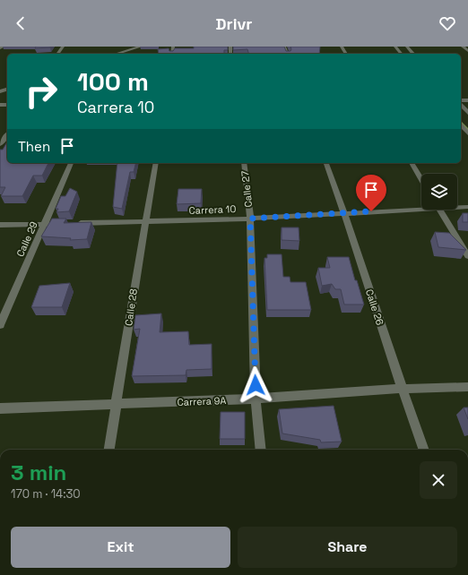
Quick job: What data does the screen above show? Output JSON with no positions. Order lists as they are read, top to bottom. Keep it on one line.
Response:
{"streets":{"street":["Calle 27","Carrera 10","Calle 29","Calle 28","Calle 26","Carrera 9A"]},"crossings":[["Calle 27","Carrera 10"],["Calle 27","Carrera 9A"],["Carrera 10","Calle 29"],["Carrera 10","Calle 28"],["Carrera 10","Calle 26"],["Calle 28","Carrera 9A"],["Calle 26","Carrera 9A"]],"page":{"header":"Drivr","turn":["100 m","Carrera 10"],"then":"Then","heading":["3 min","170 m · 14:30"],"buttons":["Exit","Share"]}}
